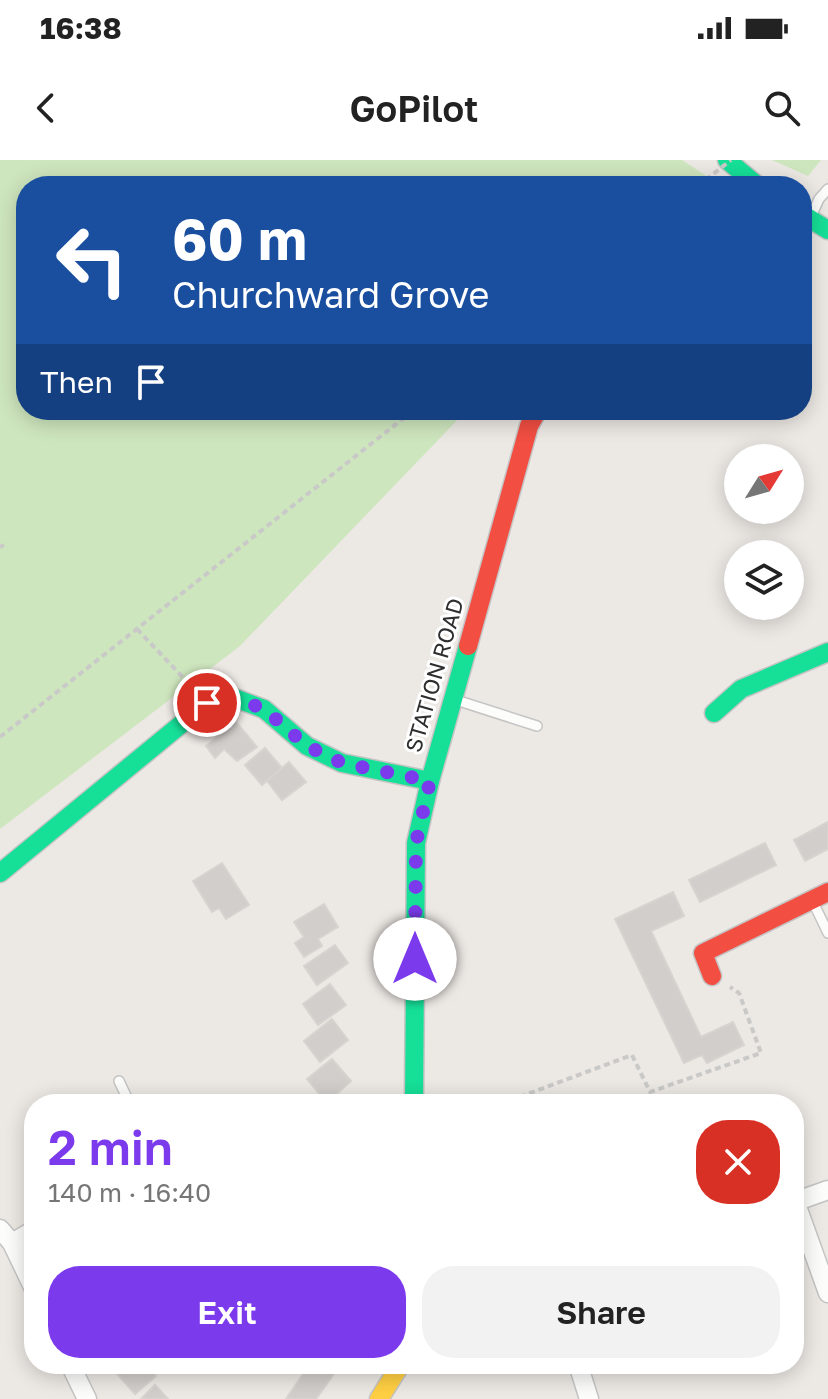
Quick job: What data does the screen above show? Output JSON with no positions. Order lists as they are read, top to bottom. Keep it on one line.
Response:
{"streets":{"street":["STATION ROAD"]},"north":"top right","page":{"status":"16:38","header":"GoPilot","turn":["60 m","Churchward Grove"],"then":"Then","heading":["2 min","140 m · 16:40"],"buttons":["Exit","Share"]}}
